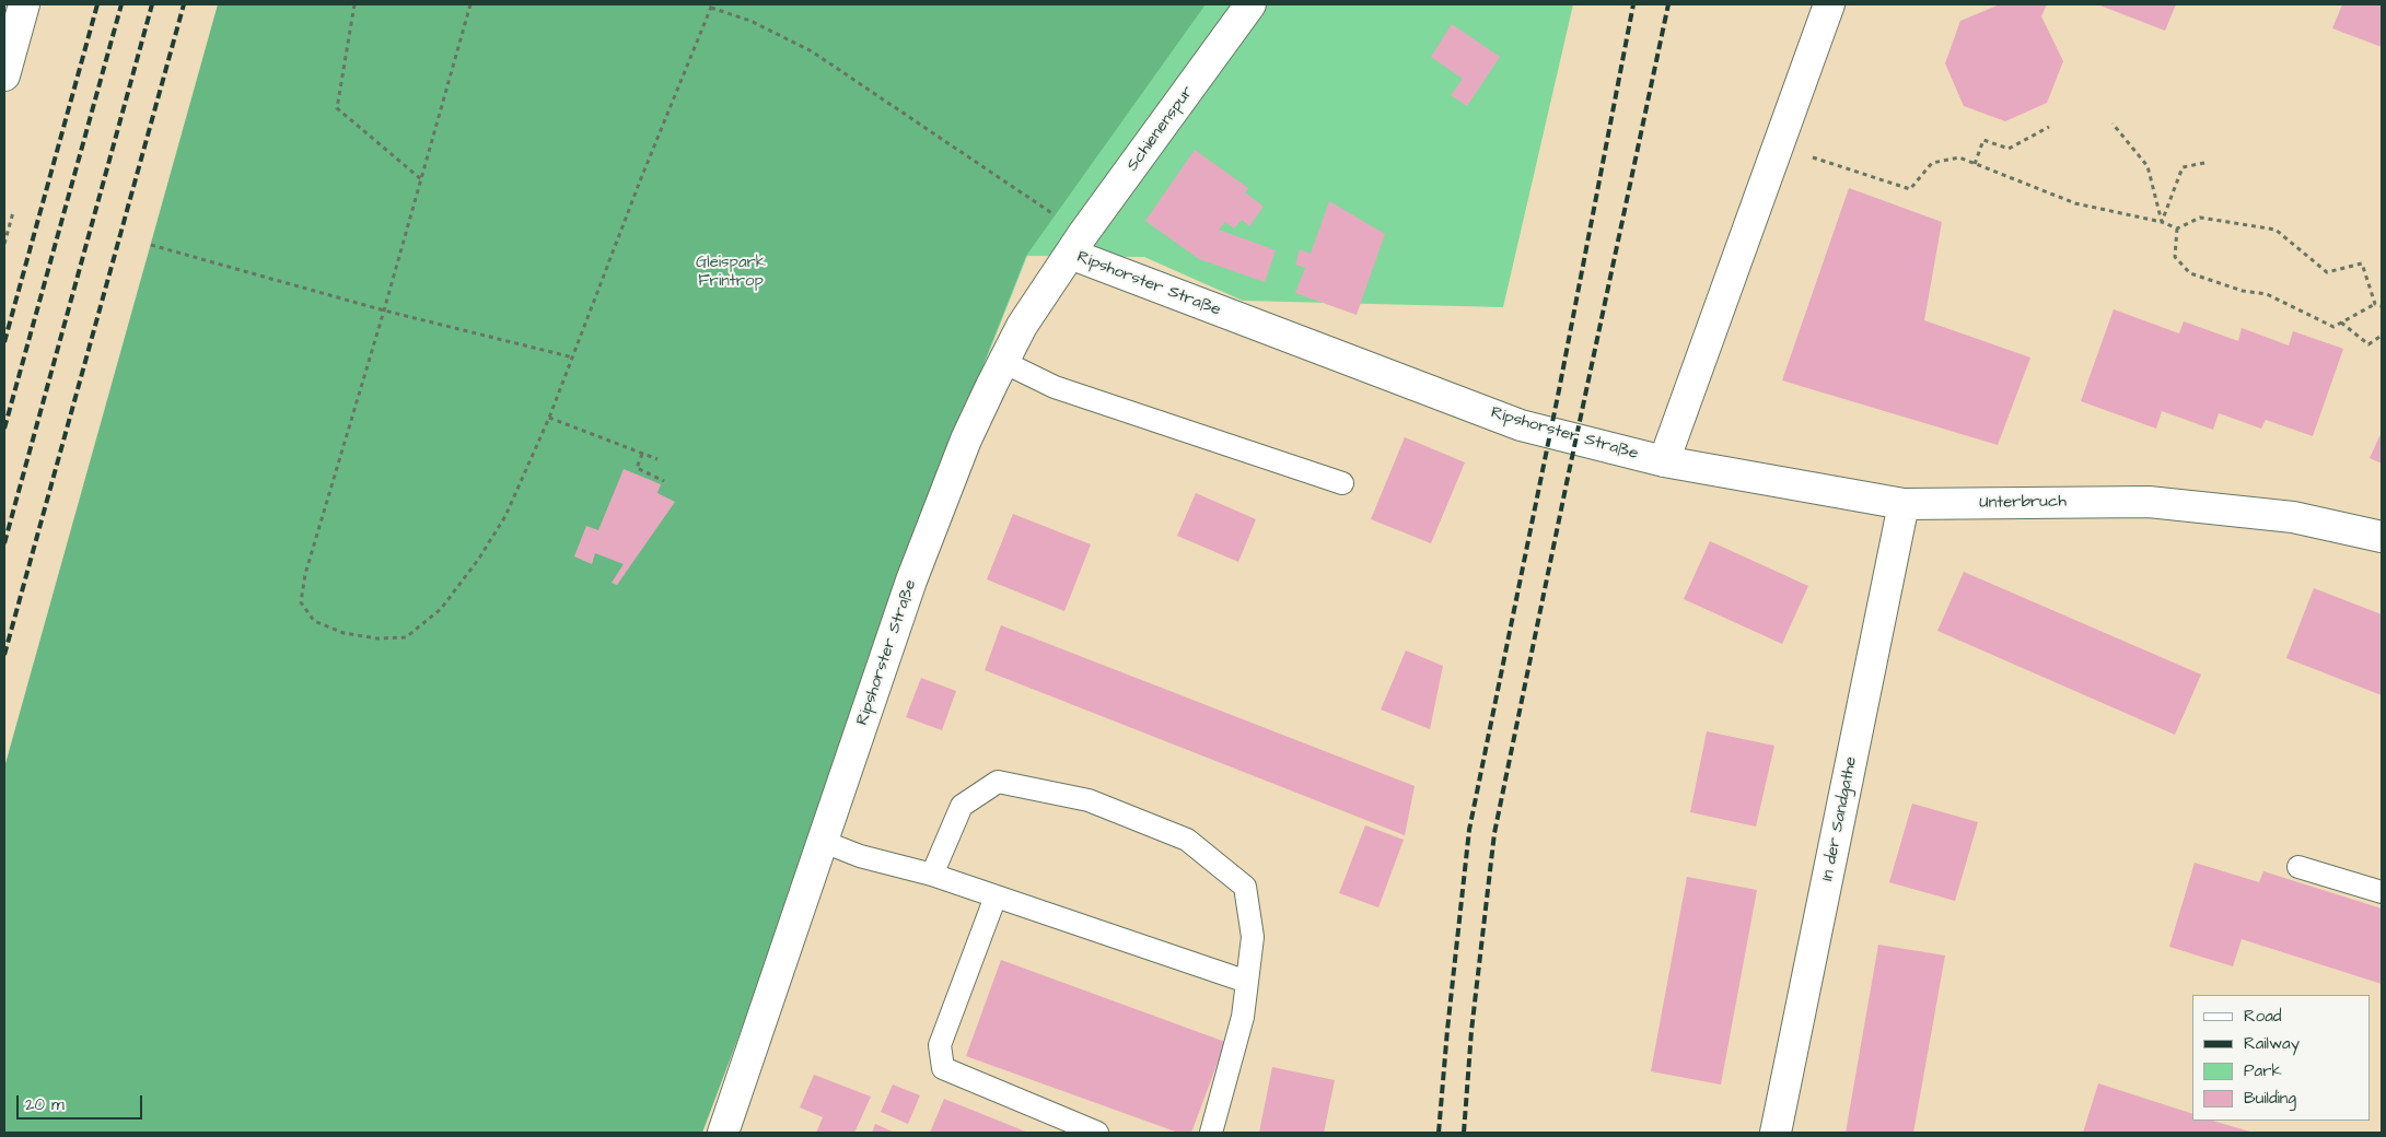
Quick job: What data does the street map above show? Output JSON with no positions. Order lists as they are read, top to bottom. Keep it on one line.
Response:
{"streets":{"street":["Schienenspur","Ripshorster Straße","Unterbruch","In der Sandgathe"]},"crossings":[["Schienenspur","Ripshorster Straße"],["Ripshorster Straße","Unterbruch"],["Unterbruch","In der Sandgathe"]],"parks":["Gleispark Frintrop"],"legend":["Road","Railway","Park","Building"],"scale_bar":"20 m"}
